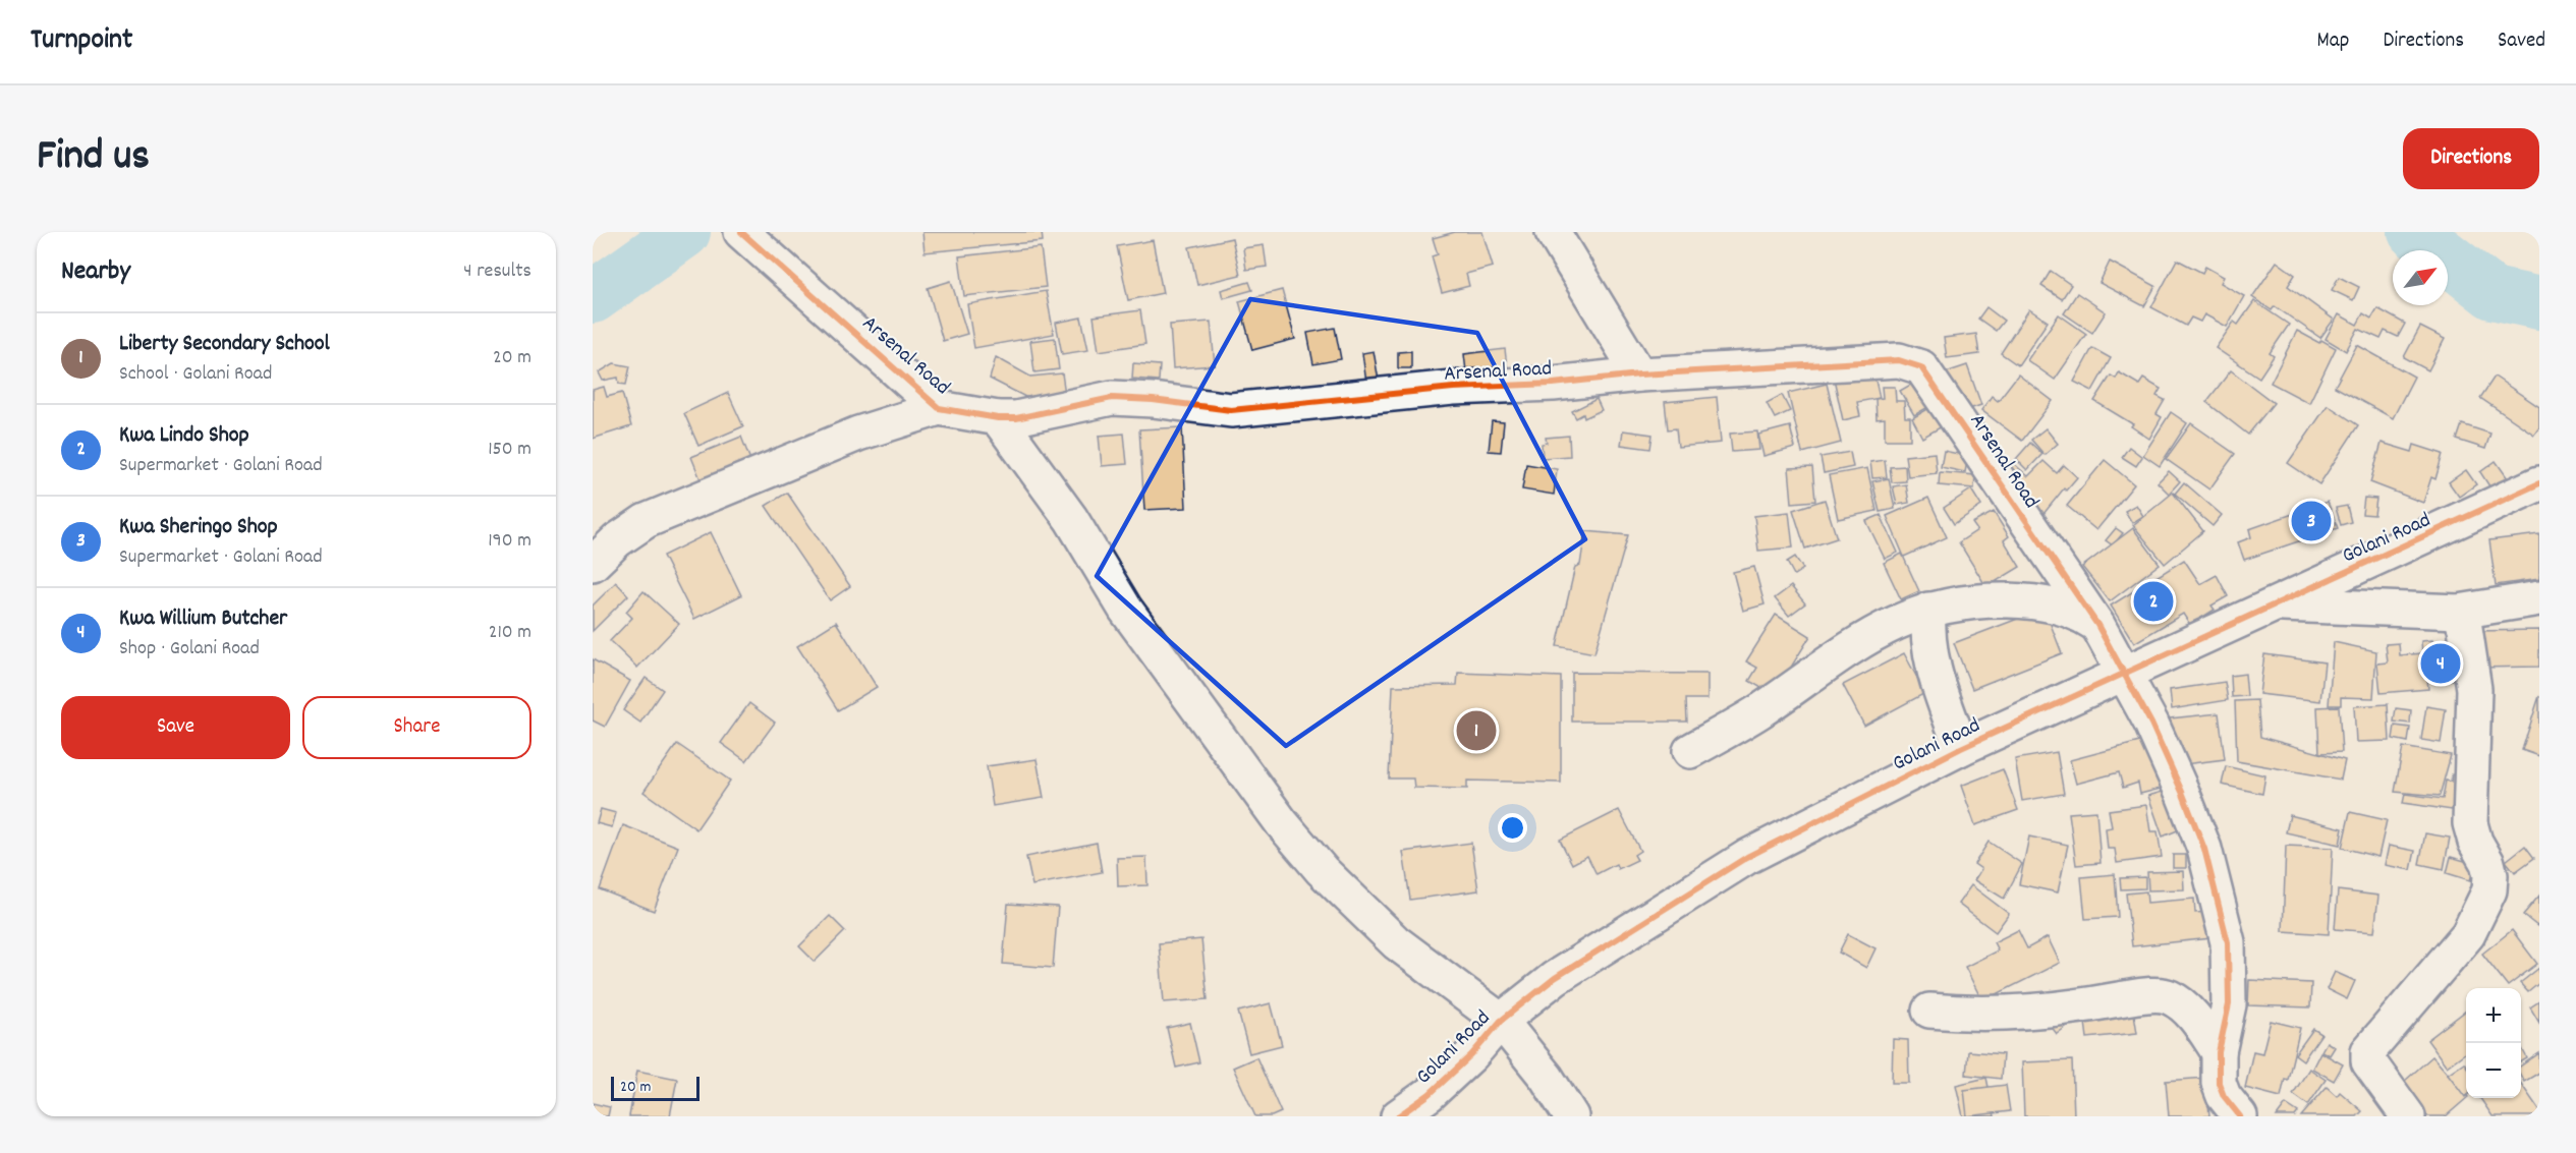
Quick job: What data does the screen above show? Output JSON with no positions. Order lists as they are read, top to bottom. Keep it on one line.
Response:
{"streets":{"street":["Arsenal Road","Golani Road"]},"crossings":[["Arsenal Road","Golani Road"]],"scale_bar":"20 m","north":"top right","page":{"header":"Turnpoint","nav":["Map","Directions","Saved"],"title":"Find us","buttons":["Directions",["Save","Share"]],"heading":["Nearby","4 results"],"list":[{"mark":"1","name":"Liberty Secondary School","note":"School · Golani Road","value":"20 m"},{"mark":"2","name":"Kwa Lindo Shop","note":"Supermarket · Golani Road","value":"150 m"},{"mark":"3","name":"Kwa Sheringo Shop","note":"Supermarket · Golani Road","value":"190 m"},{"mark":"4","name":"Kwa Willium Butcher","note":"Shop · Golani Road","value":"210 m"}],"pins":["3","2","4","1"],"map_buttons":["+","−"],"scale":"20 m"}}
